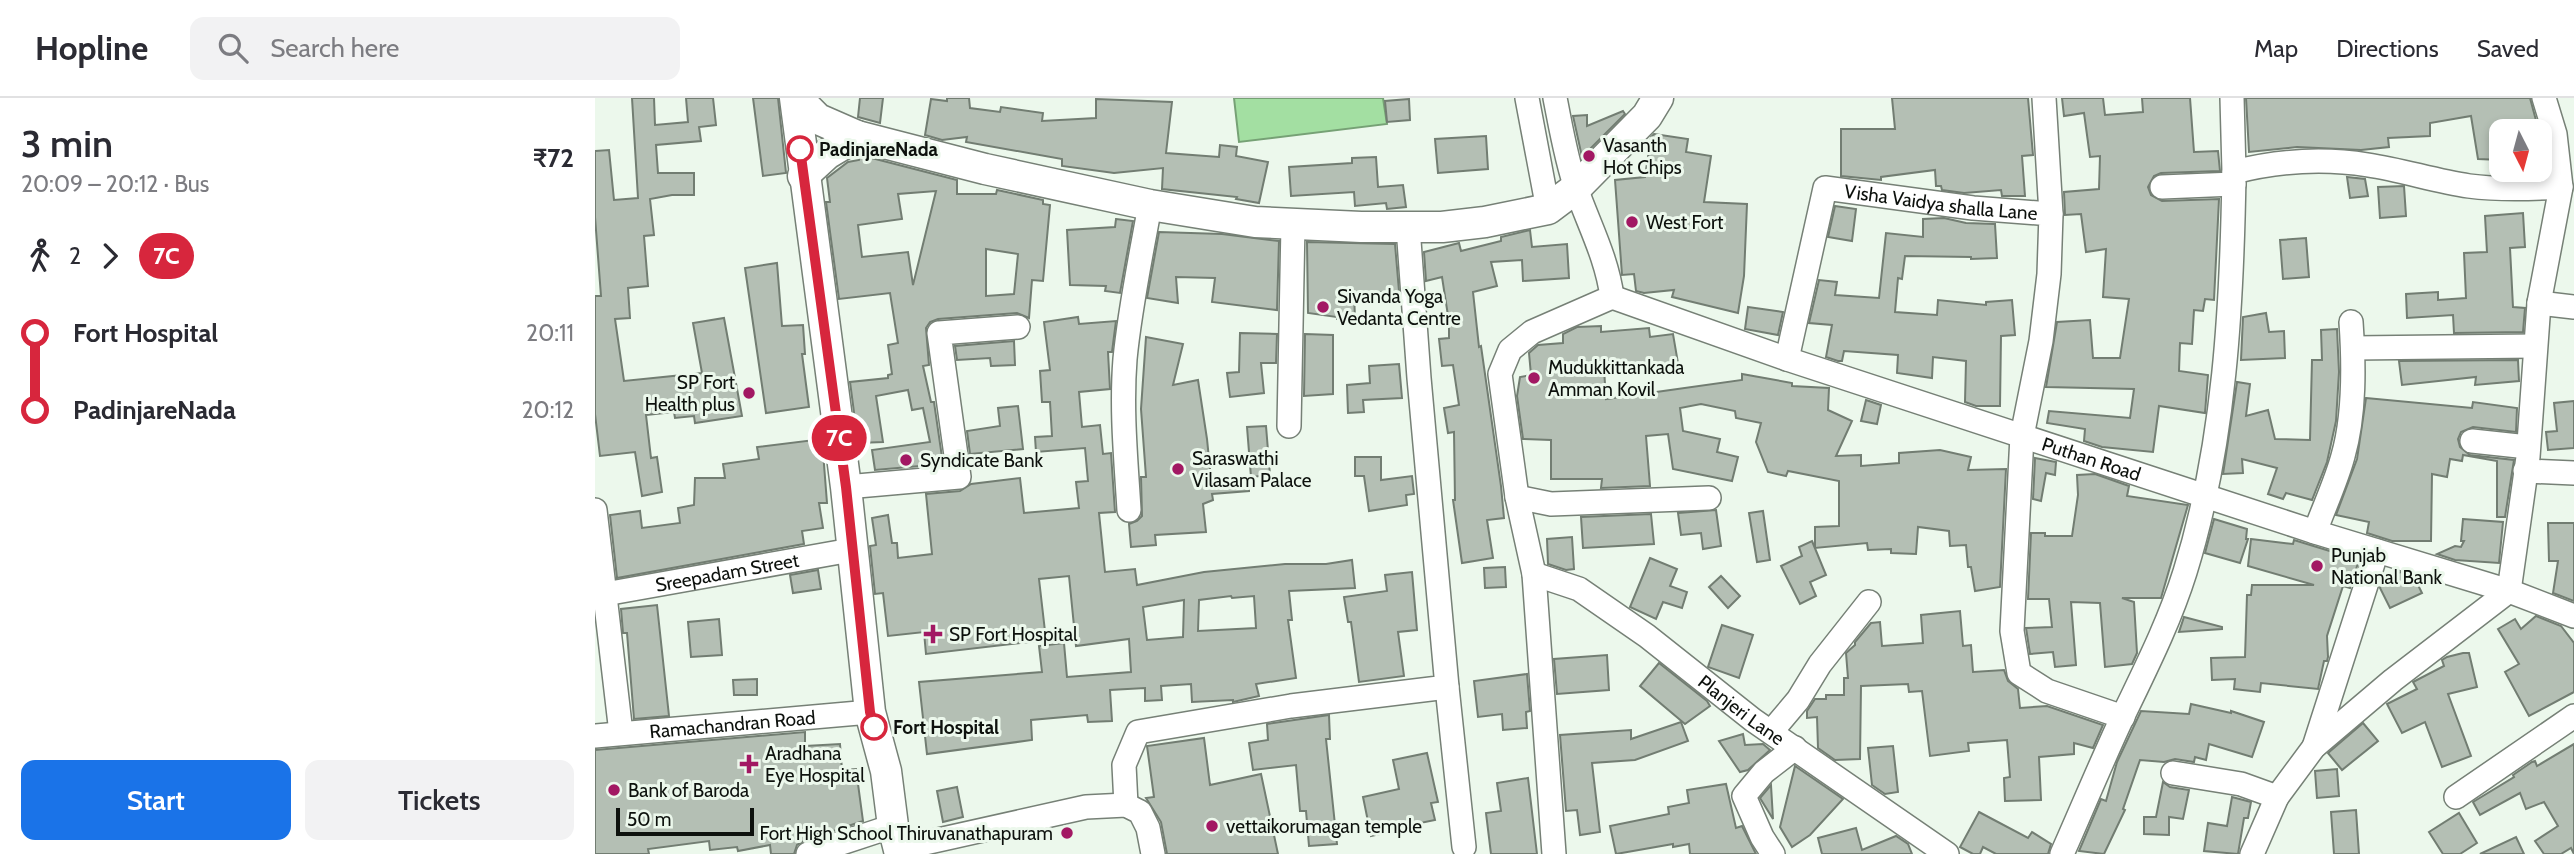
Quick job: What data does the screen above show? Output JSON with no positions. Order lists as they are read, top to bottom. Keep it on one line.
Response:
{"streets":{"street":["Visha Vaidya shalla Lane","Puthan Road","Sreepadam Street","Planjeri Lane","Ramachandran Road"]},"crossings":[["Visha Vaidya shalla Lane","Puthan Road"]],"places":{"other":["PadinjareNada","Vasanth Hot Chips","West Fort","Sivanda Yoga Vedanta Centre","Mudukkittankada Amman Kovil","SP Fort Health plus","Syndicate Bank","Saraswathi Vilasam Palace","Punjab National Bank","Fort Hospital","Bank of Baroda","vettaikorumagan temple","Fort High School Thiruvanathapuram"],"health":["SP Fort Hospital","Aradhana Eye Hospital"]},"lines":["bus line 7C"],"scale_bar":"50 m","north":"bottom","page":{"header":"Hopline","search":"Search here","nav":["Map","Directions","Saved"],"heading":["3 min","20:09 – 20:12 · Bus","₹72"],"on_map":"7C","legs":["2","7C"],"list":[{"name":"Fort Hospital","value":"20:11"},{"name":"PadinjareNada","value":"20:12"}],"buttons":["Start","Tickets"],"scale":"50 m"}}
